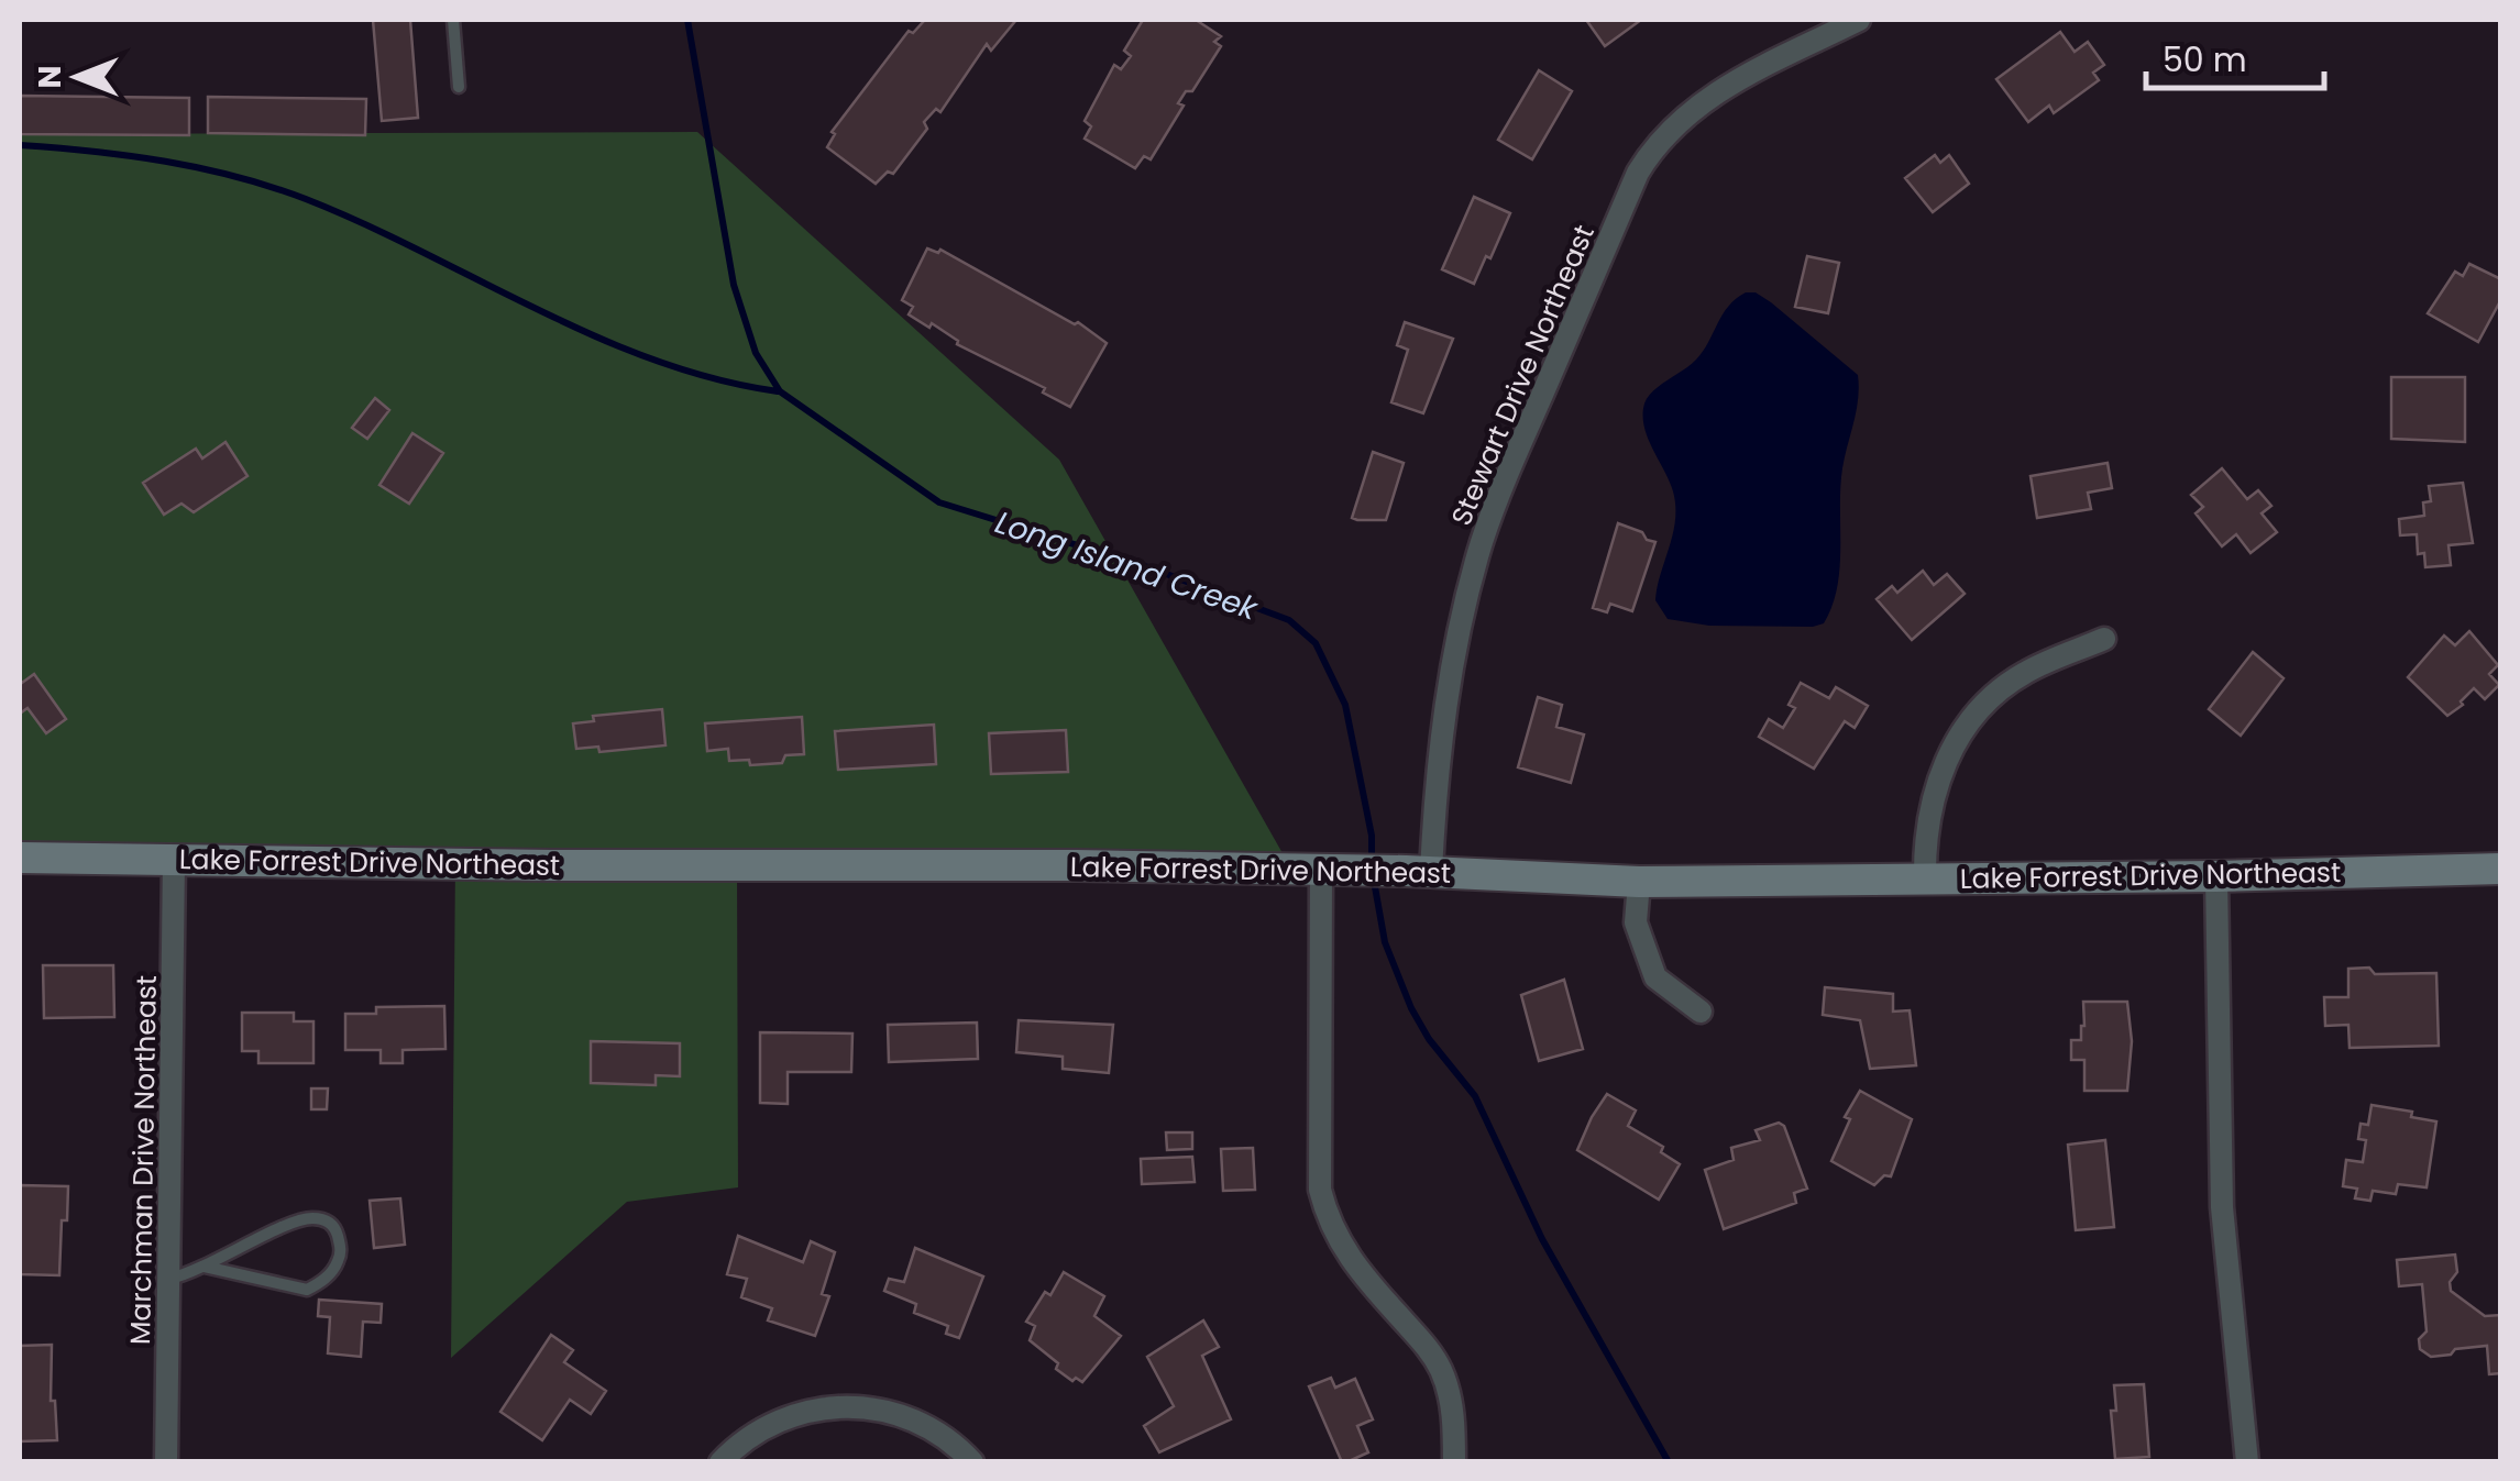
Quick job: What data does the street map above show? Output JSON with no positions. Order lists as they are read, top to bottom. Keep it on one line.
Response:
{"streets":{"street":["Stewart Drive Northeast","Lake Forrest Drive Northeast","Marchman Drive Northeast"]},"crossings":[["Stewart Drive Northeast","Lake Forrest Drive Northeast"],["Lake Forrest Drive Northeast","Marchman Drive Northeast"]],"water":["Long Island Creek"],"scale_bar":"50 m","north":"left"}
